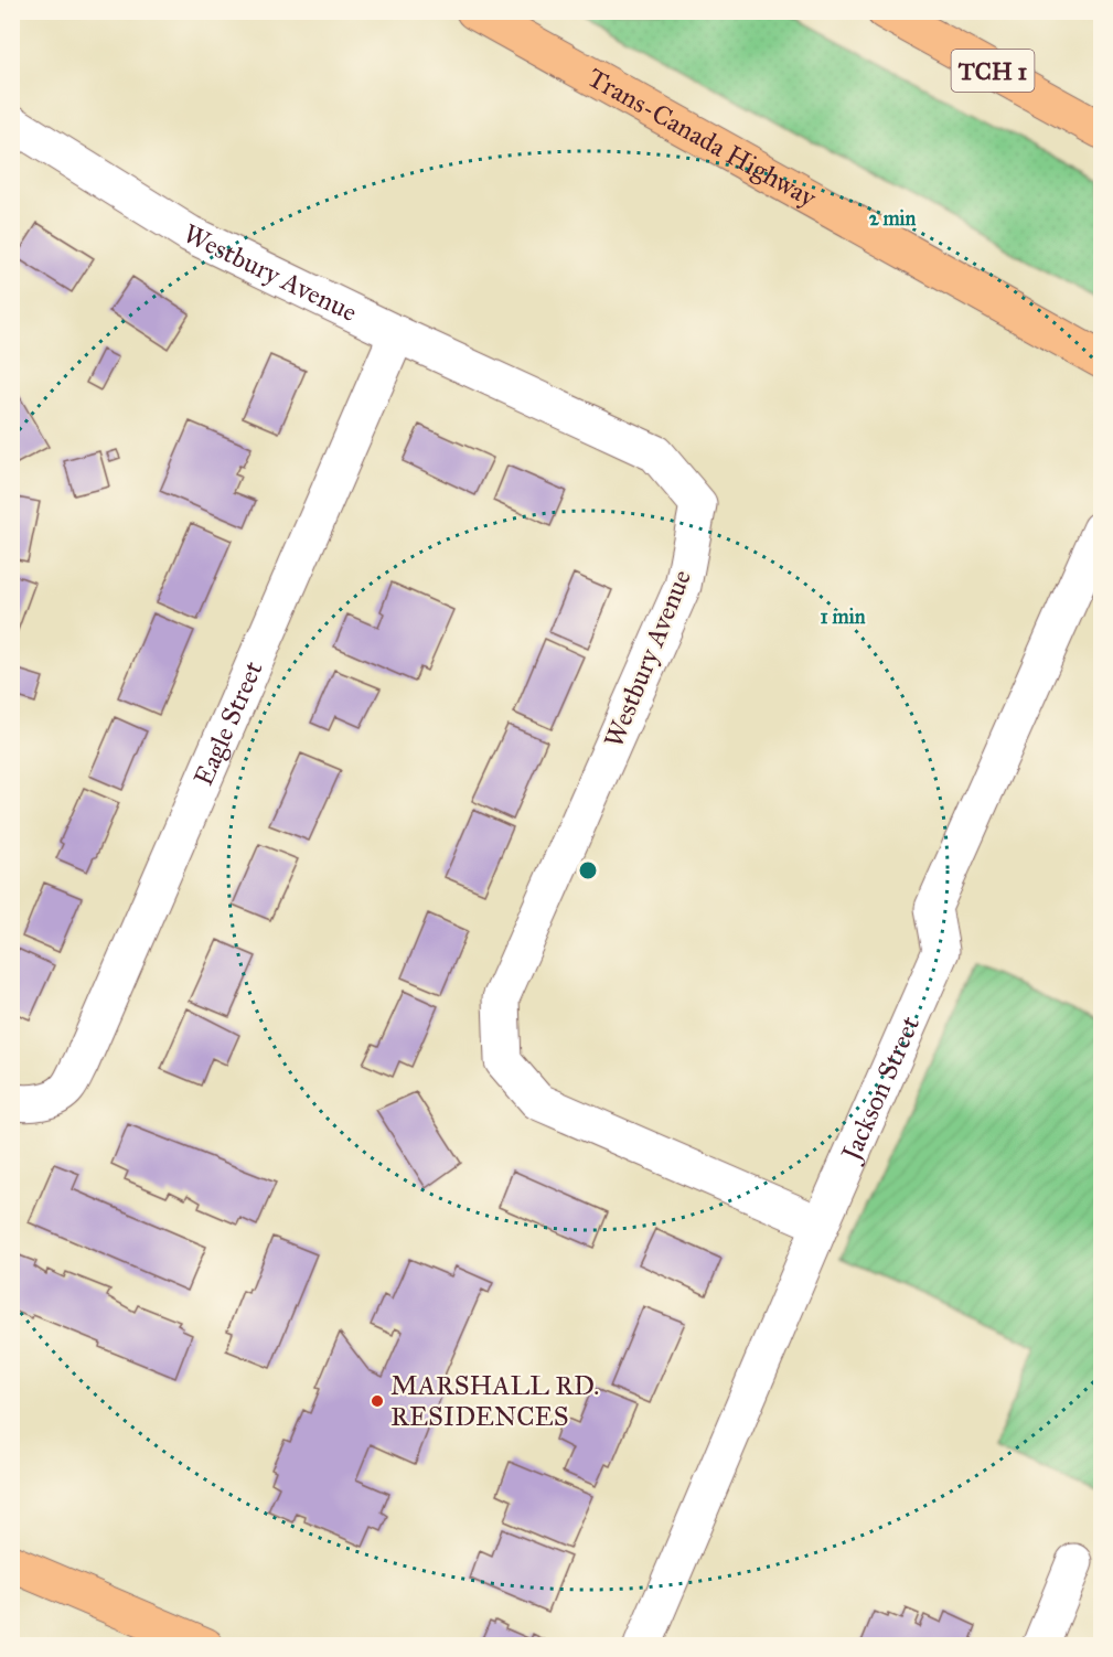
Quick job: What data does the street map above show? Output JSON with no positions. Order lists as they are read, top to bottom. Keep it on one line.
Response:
{"streets":{"main road":["TCH 1","Trans-Canada Highway"],"street":["Westbury Avenue","Eagle Street","Jackson Street"]},"crossings":[["Westbury Avenue","Eagle Street"],["Westbury Avenue","Jackson Street"]],"places":["MARSHALL RD. RESIDENCES"],"rings":["2 min","1 min"]}
